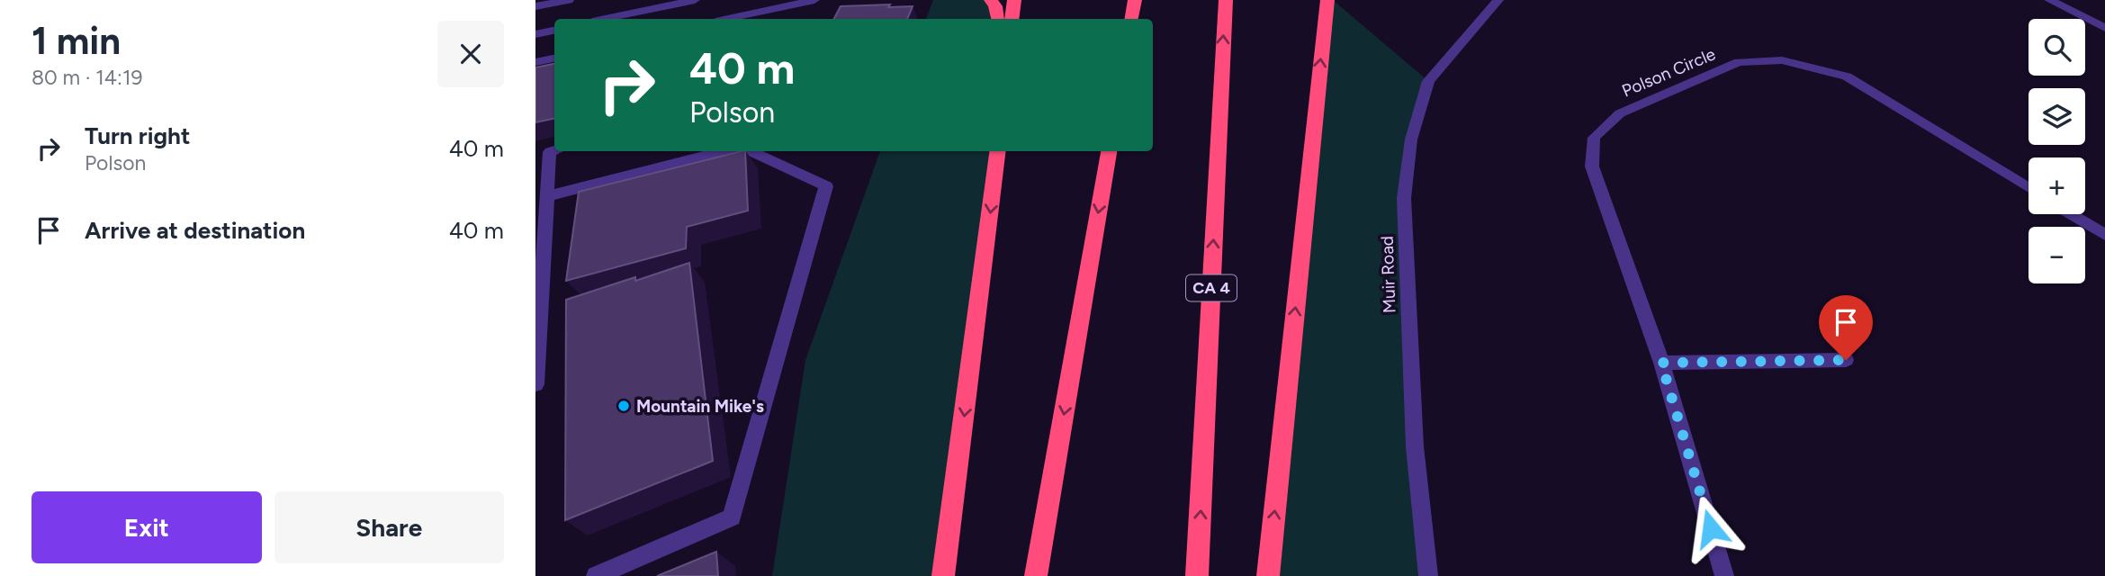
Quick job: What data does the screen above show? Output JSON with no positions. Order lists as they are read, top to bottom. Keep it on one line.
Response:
{"streets":{"highway":["CA 4"],"street":["Polson Circle","Muir Road"]},"places":["Mountain Mike's"],"page":{"heading":["1 min","80 m · 14:19"],"map_buttons":["+","−"],"turn":["40 m","Polson"],"list":[{"name":"Turn right","note":"Polson","value":"40 m"},{"name":"Arrive at destination","value":"40 m"}],"buttons":["Exit","Share"]}}
